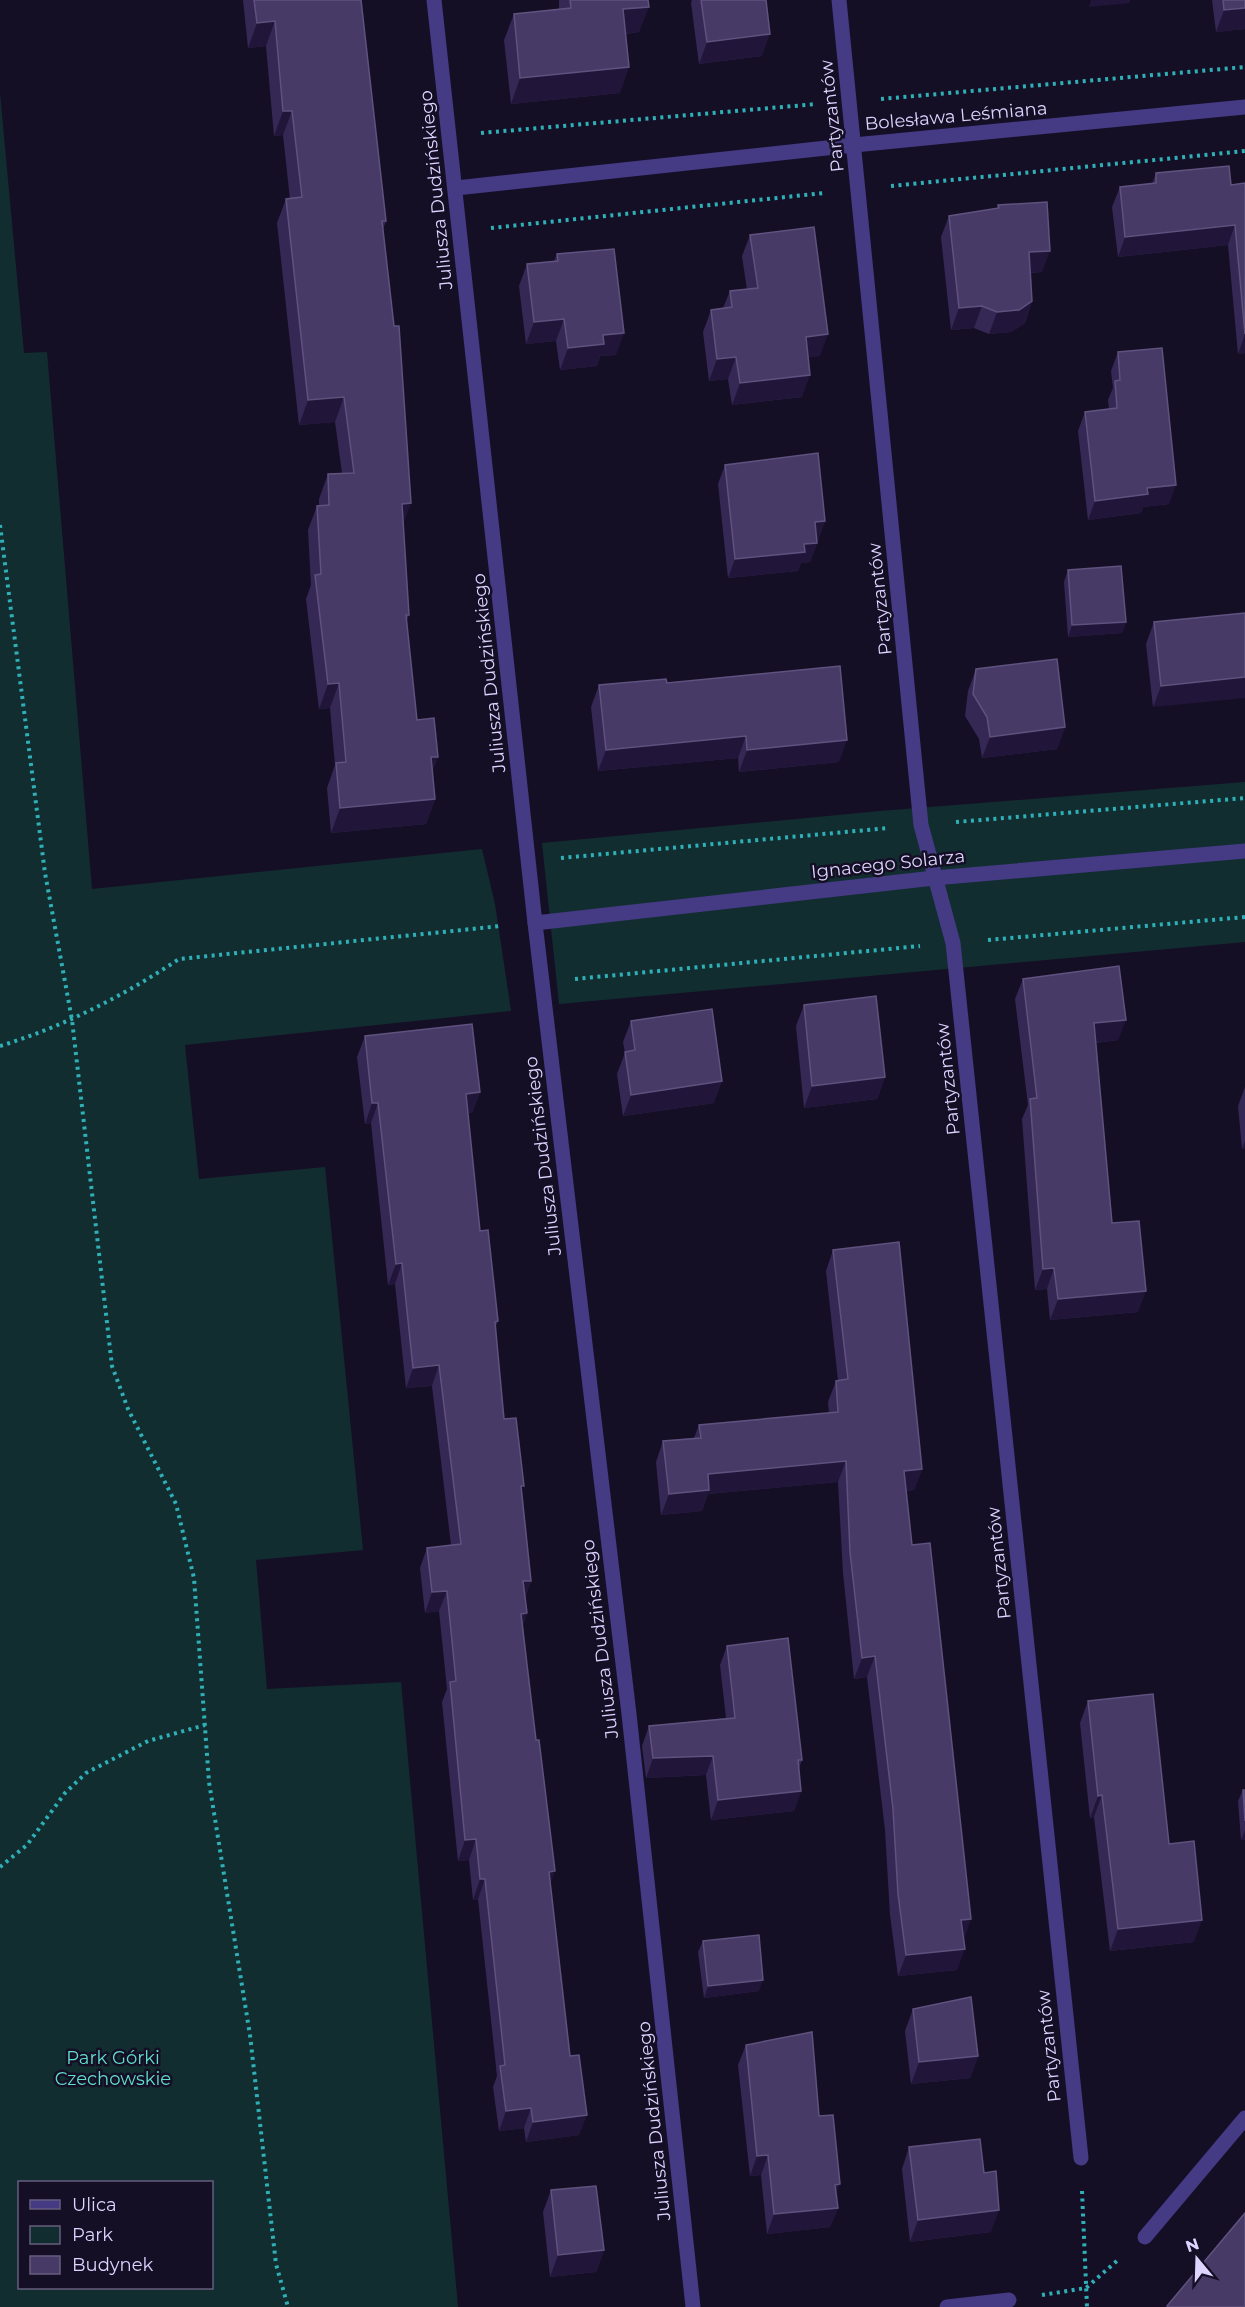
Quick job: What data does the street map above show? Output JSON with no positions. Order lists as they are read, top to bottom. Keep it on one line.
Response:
{"streets":{"street":["Partyzantów","Bolesława Leśmiana","Juliusza Dudzińskiego","Ignacego Solarza"]},"crossings":[["Partyzantów","Bolesława Leśmiana"],["Partyzantów","Ignacego Solarza"],["Bolesława Leśmiana","Juliusza Dudzińskiego"],["Juliusza Dudzińskiego","Ignacego Solarza"]],"parks":["Park Górki Czechowskie"],"legend":["Ulica","Park","Budynek"],"north":"top"}
